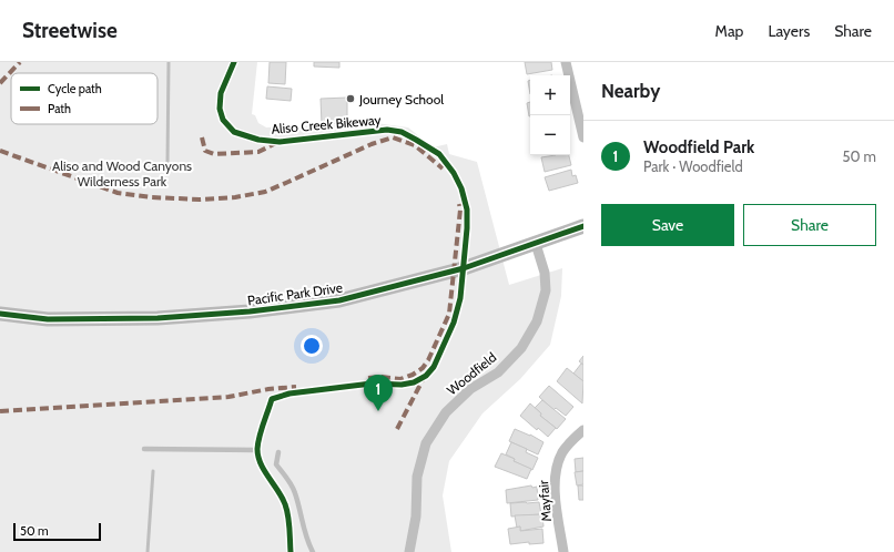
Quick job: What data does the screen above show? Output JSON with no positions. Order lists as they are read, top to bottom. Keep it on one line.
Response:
{"streets":{"main road":["Pacific Park Drive"],"street":["Woodfield","Mayfair"],"cycle path":["Aliso Creek Bikeway"]},"crossings":[["Pacific Park Drive","Woodfield"]],"parks":["Aliso and Wood Canyons Wilderness Park"],"places":["Journey School"],"legend":["Cycle path","Path"],"scale_bar":"50 m","page":{"header":"Streetwise","nav":["Map","Layers","Share"],"heading":"Nearby","map_buttons":["+","−"],"list":[{"mark":"1","name":"Woodfield Park","note":"Park · Woodfield","value":"50 m"}],"buttons":["Save","Share"],"pins":"1","scale":"50 m"}}
